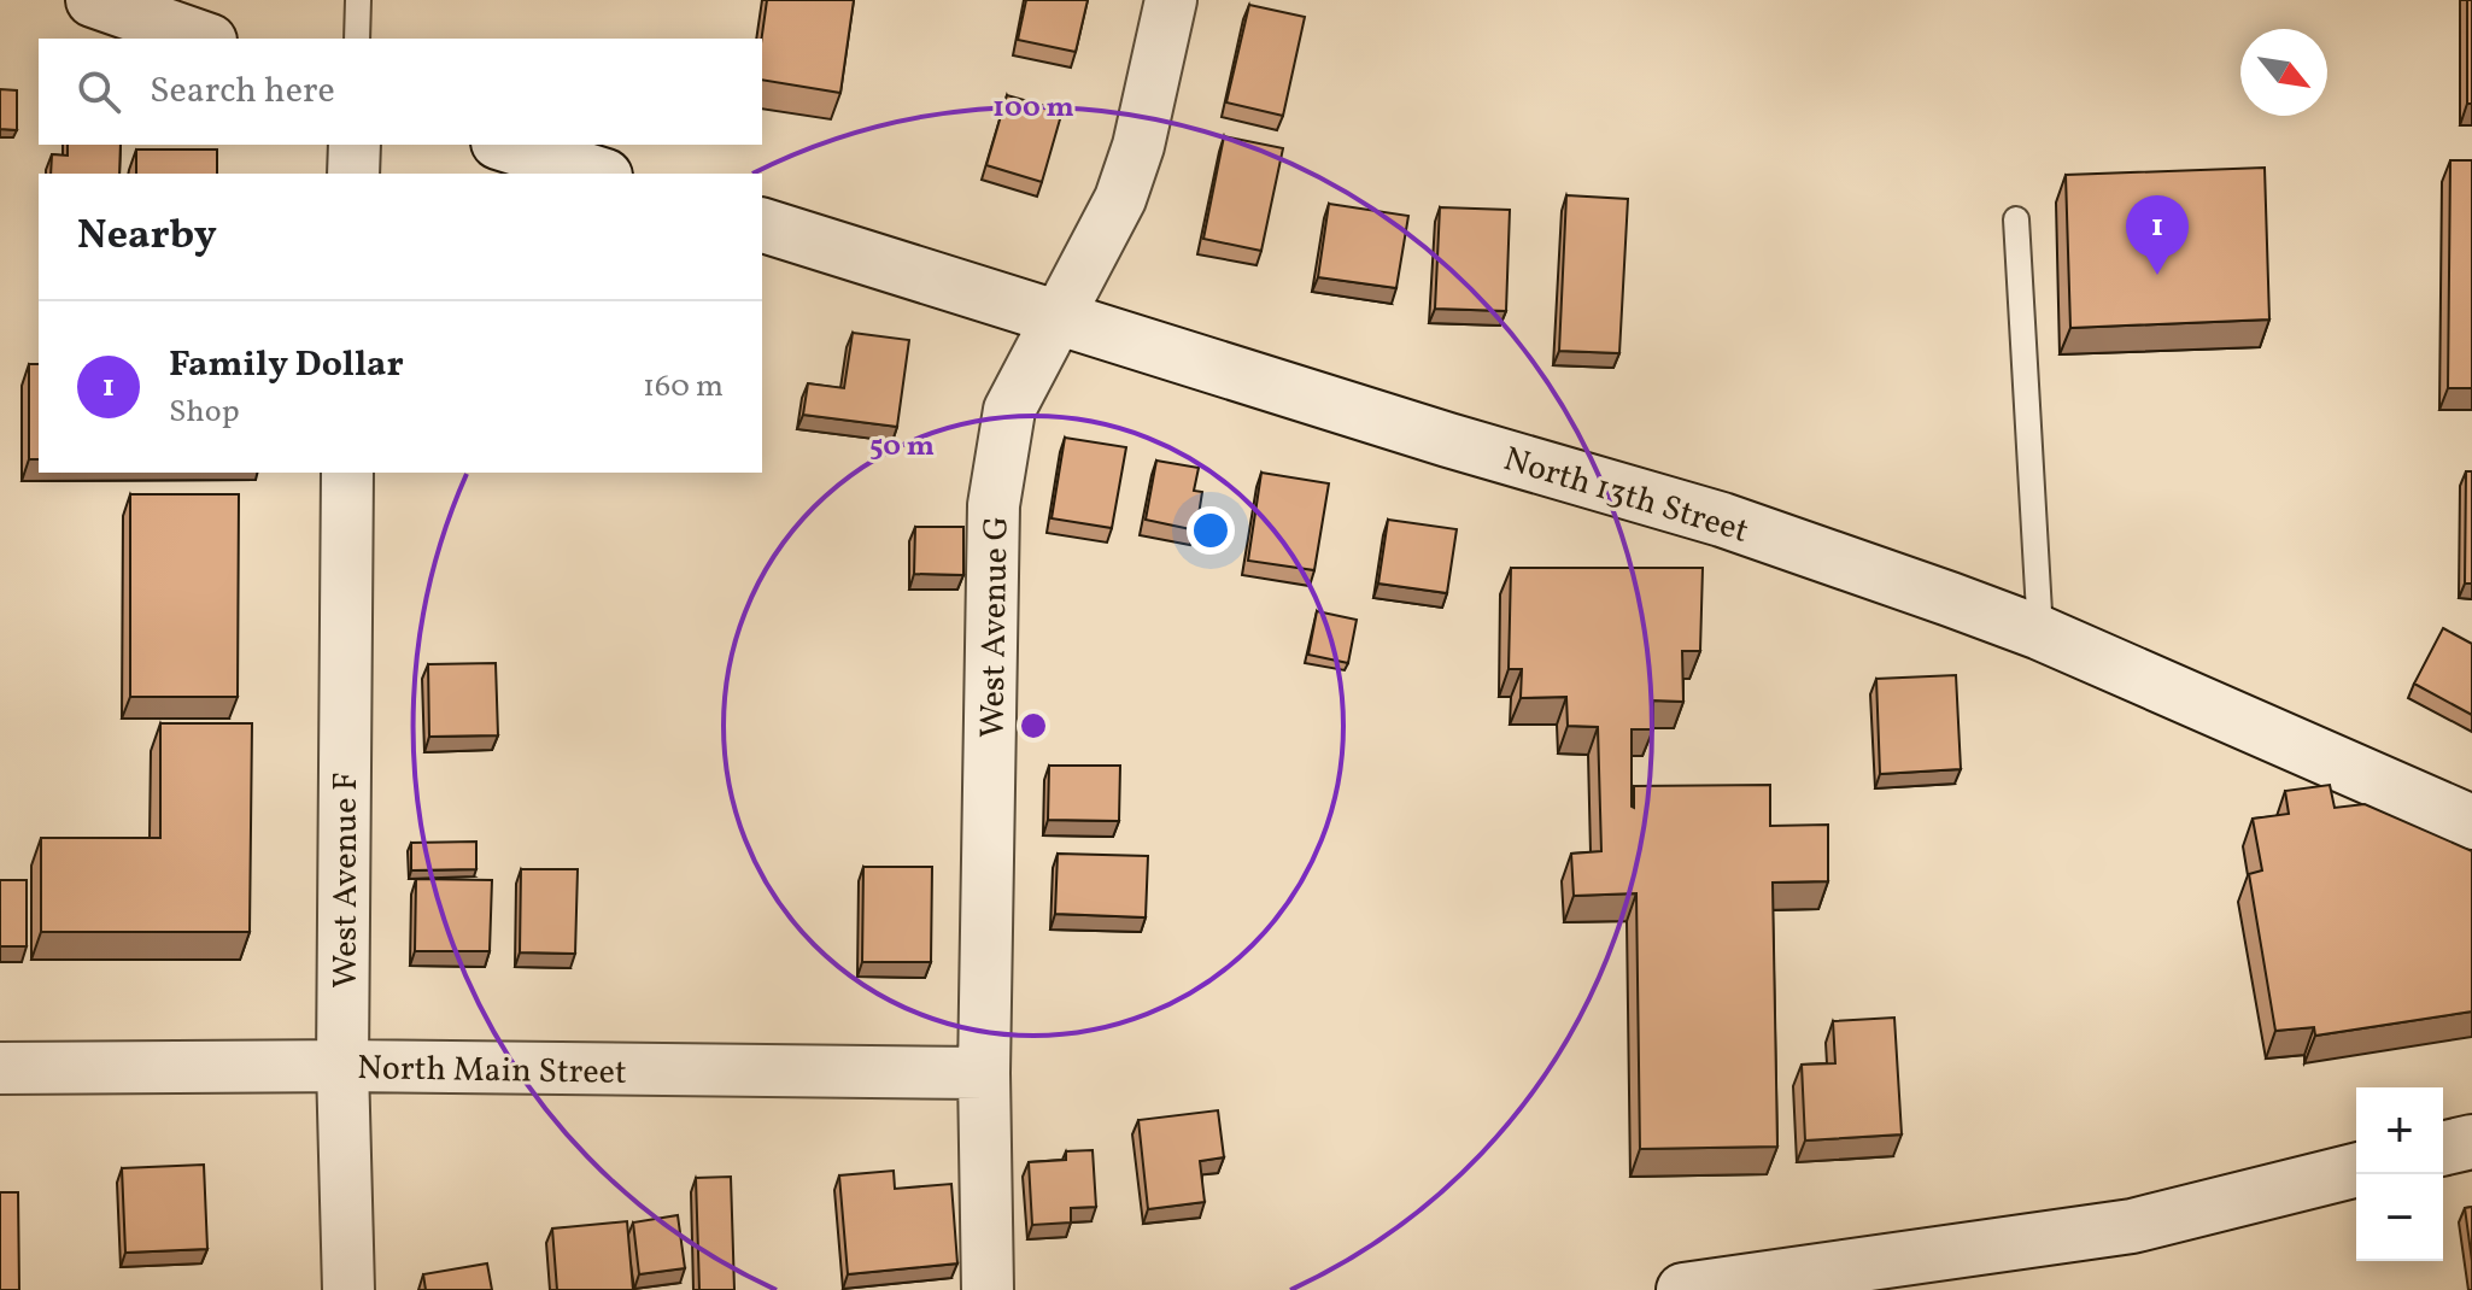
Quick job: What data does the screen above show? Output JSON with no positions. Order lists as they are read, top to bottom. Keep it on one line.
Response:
{"streets":{"street":["North 13th Street","West Avenue G","West Avenue F","North Main Street"]},"crossings":[["North 13th Street","West Avenue G"],["West Avenue G","North Main Street"],["West Avenue F","North Main Street"]],"north":"bottom right","page":{"search":"Search here","heading":"Nearby","pins":"1","list":[{"mark":"1","name":"Family Dollar","note":"Shop","value":"160 m"}],"map_buttons":["+","−"]},"rings":["100 m","50 m"]}
